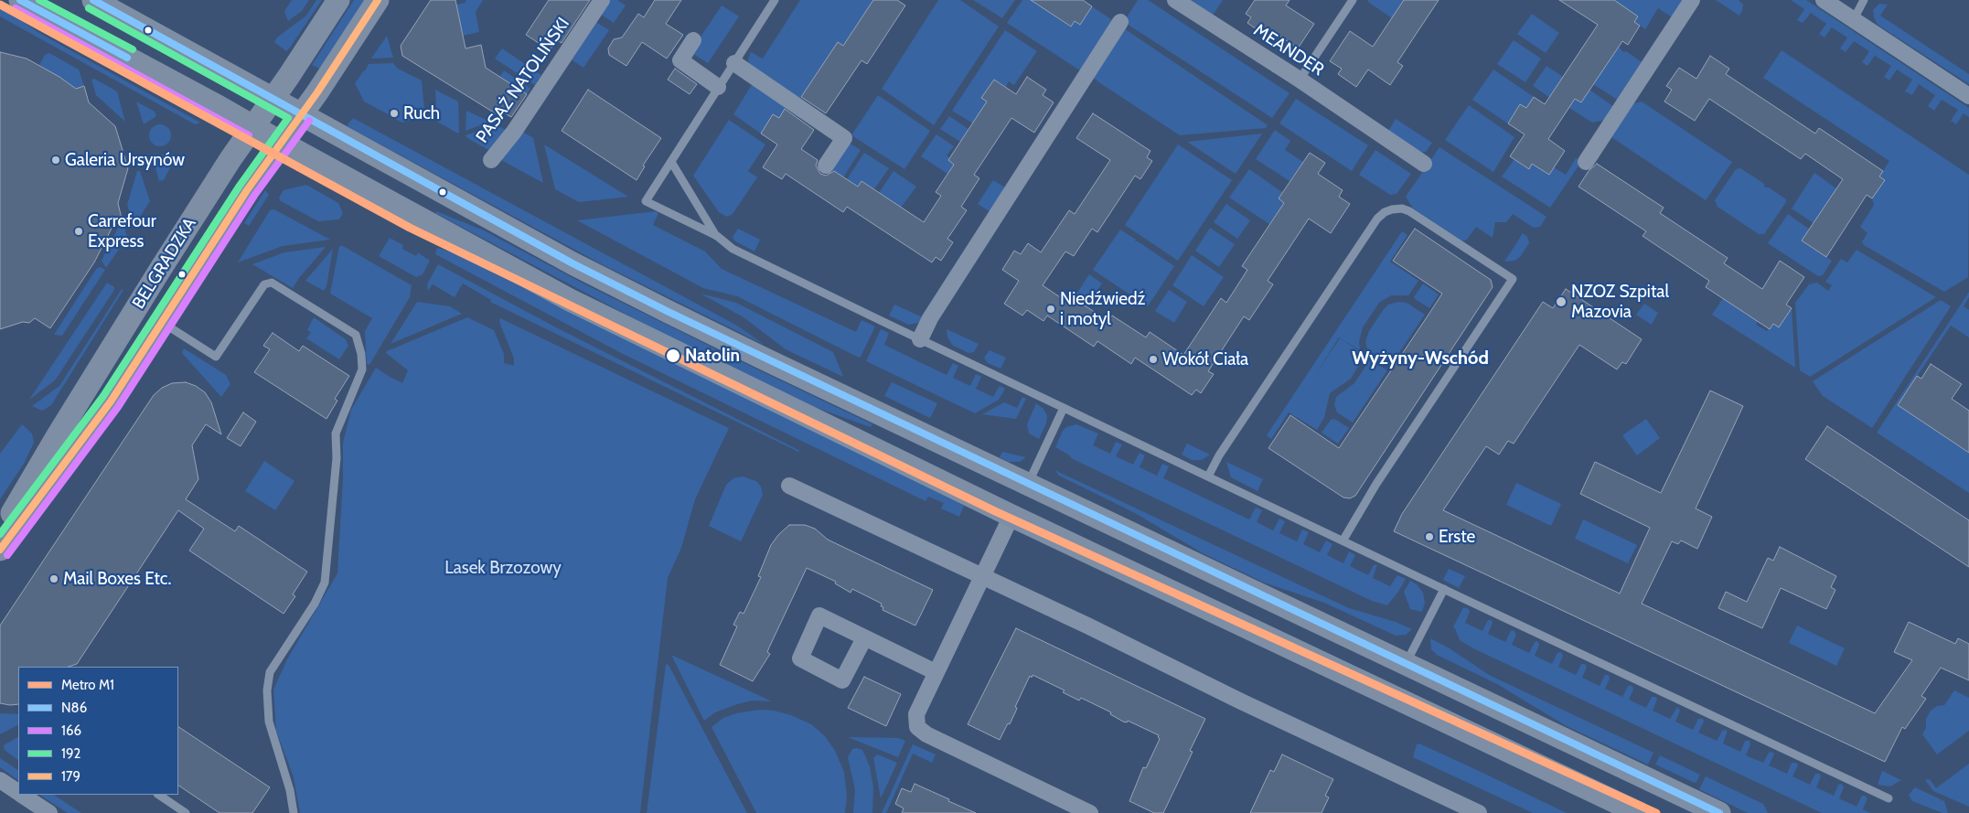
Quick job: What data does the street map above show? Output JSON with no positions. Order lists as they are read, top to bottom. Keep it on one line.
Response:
{"streets":{"street":["MEANDER","PASAŻ NATOLIŃSKI","BELGRADZKA"]},"districts":["Wyżyny-Wschód"],"parks":["Lasek Brzozowy"],"places":["Ruch","Galeria Ursynów","Carrefour Express","NZOZ Szpital Mazovia","Niedźwiedź i motyl","Natolin","Wokół Ciała","Erste","Mail Boxes Etc."],"lines":["transit line N86","transit line 192","transit line 179","metro line M1","transit line 166"],"legend":["Metro M1","N86","166","192","179"]}
